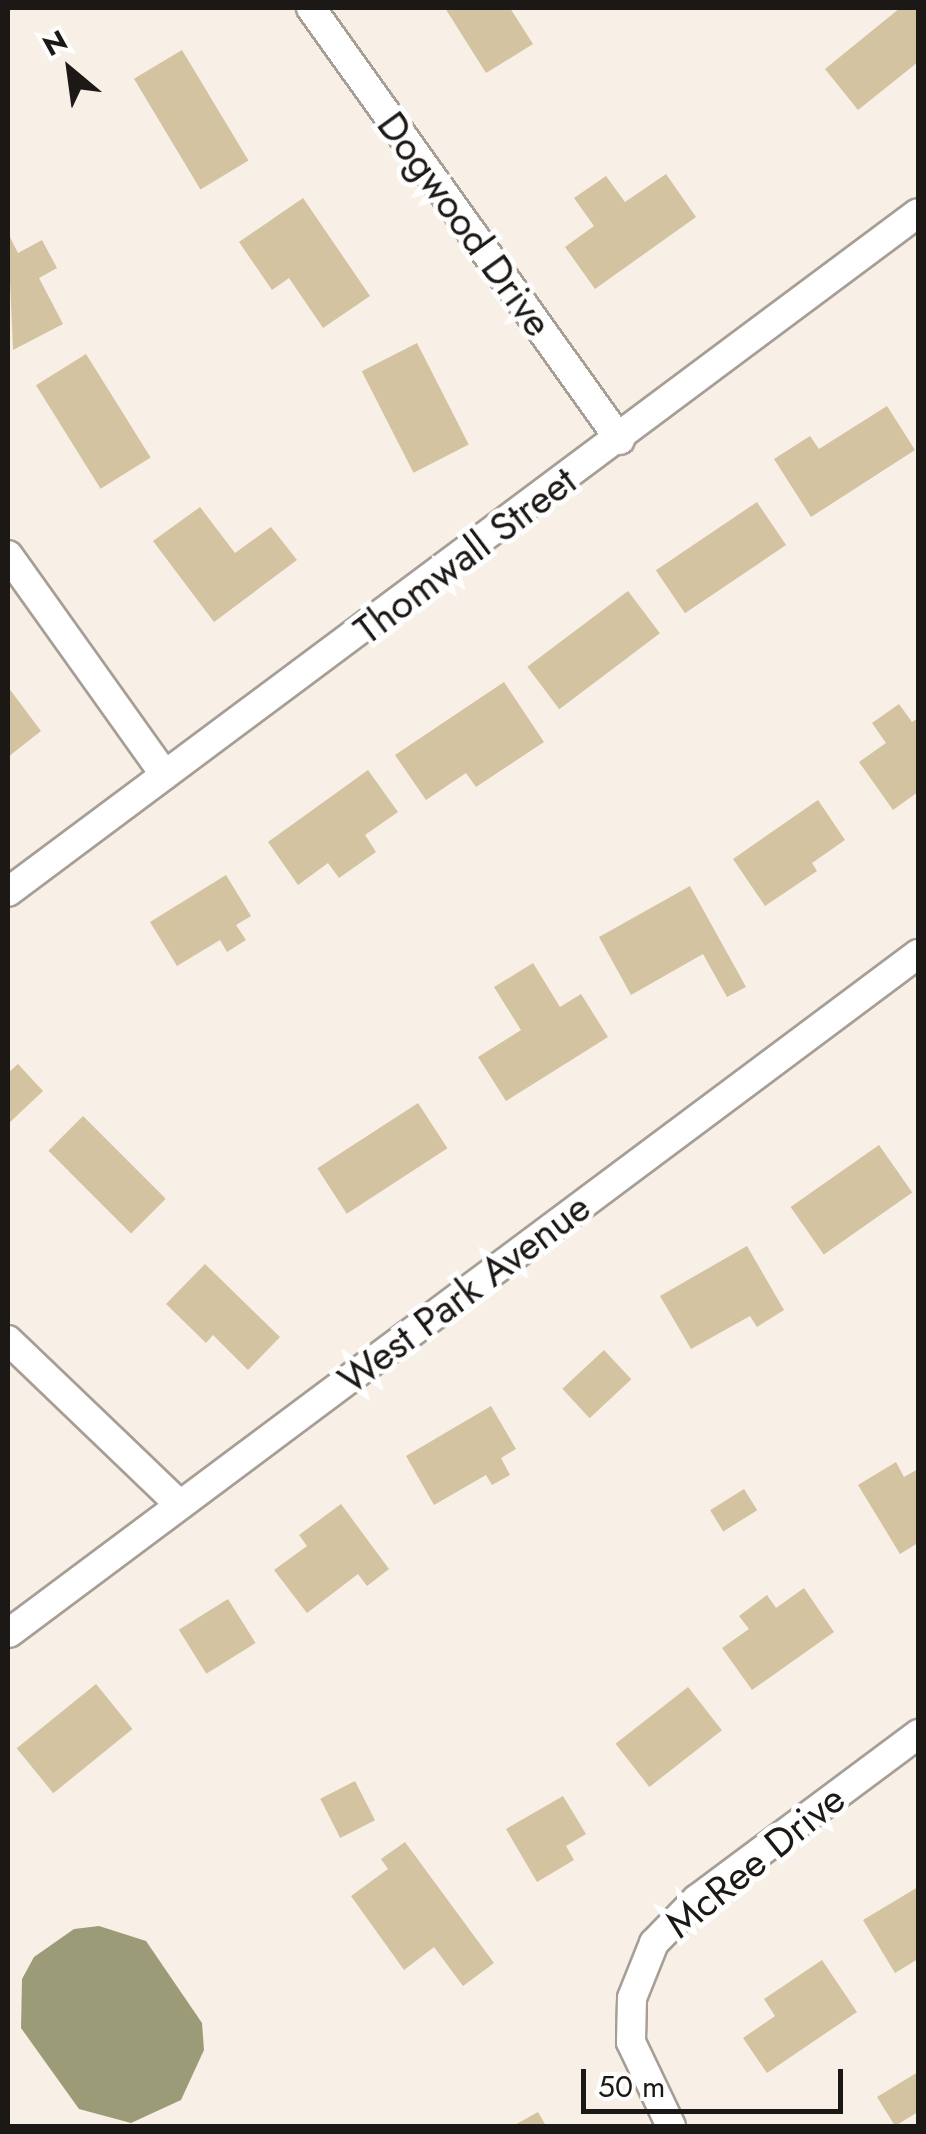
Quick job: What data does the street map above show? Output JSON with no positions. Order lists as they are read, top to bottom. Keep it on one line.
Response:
{"streets":{"street":["Dogwood Drive","Thomwall Street","West Park Avenue","McRee Drive"]},"crossings":[["Dogwood Drive","Thomwall Street"]],"scale_bar":"50 m","north":"top left"}
